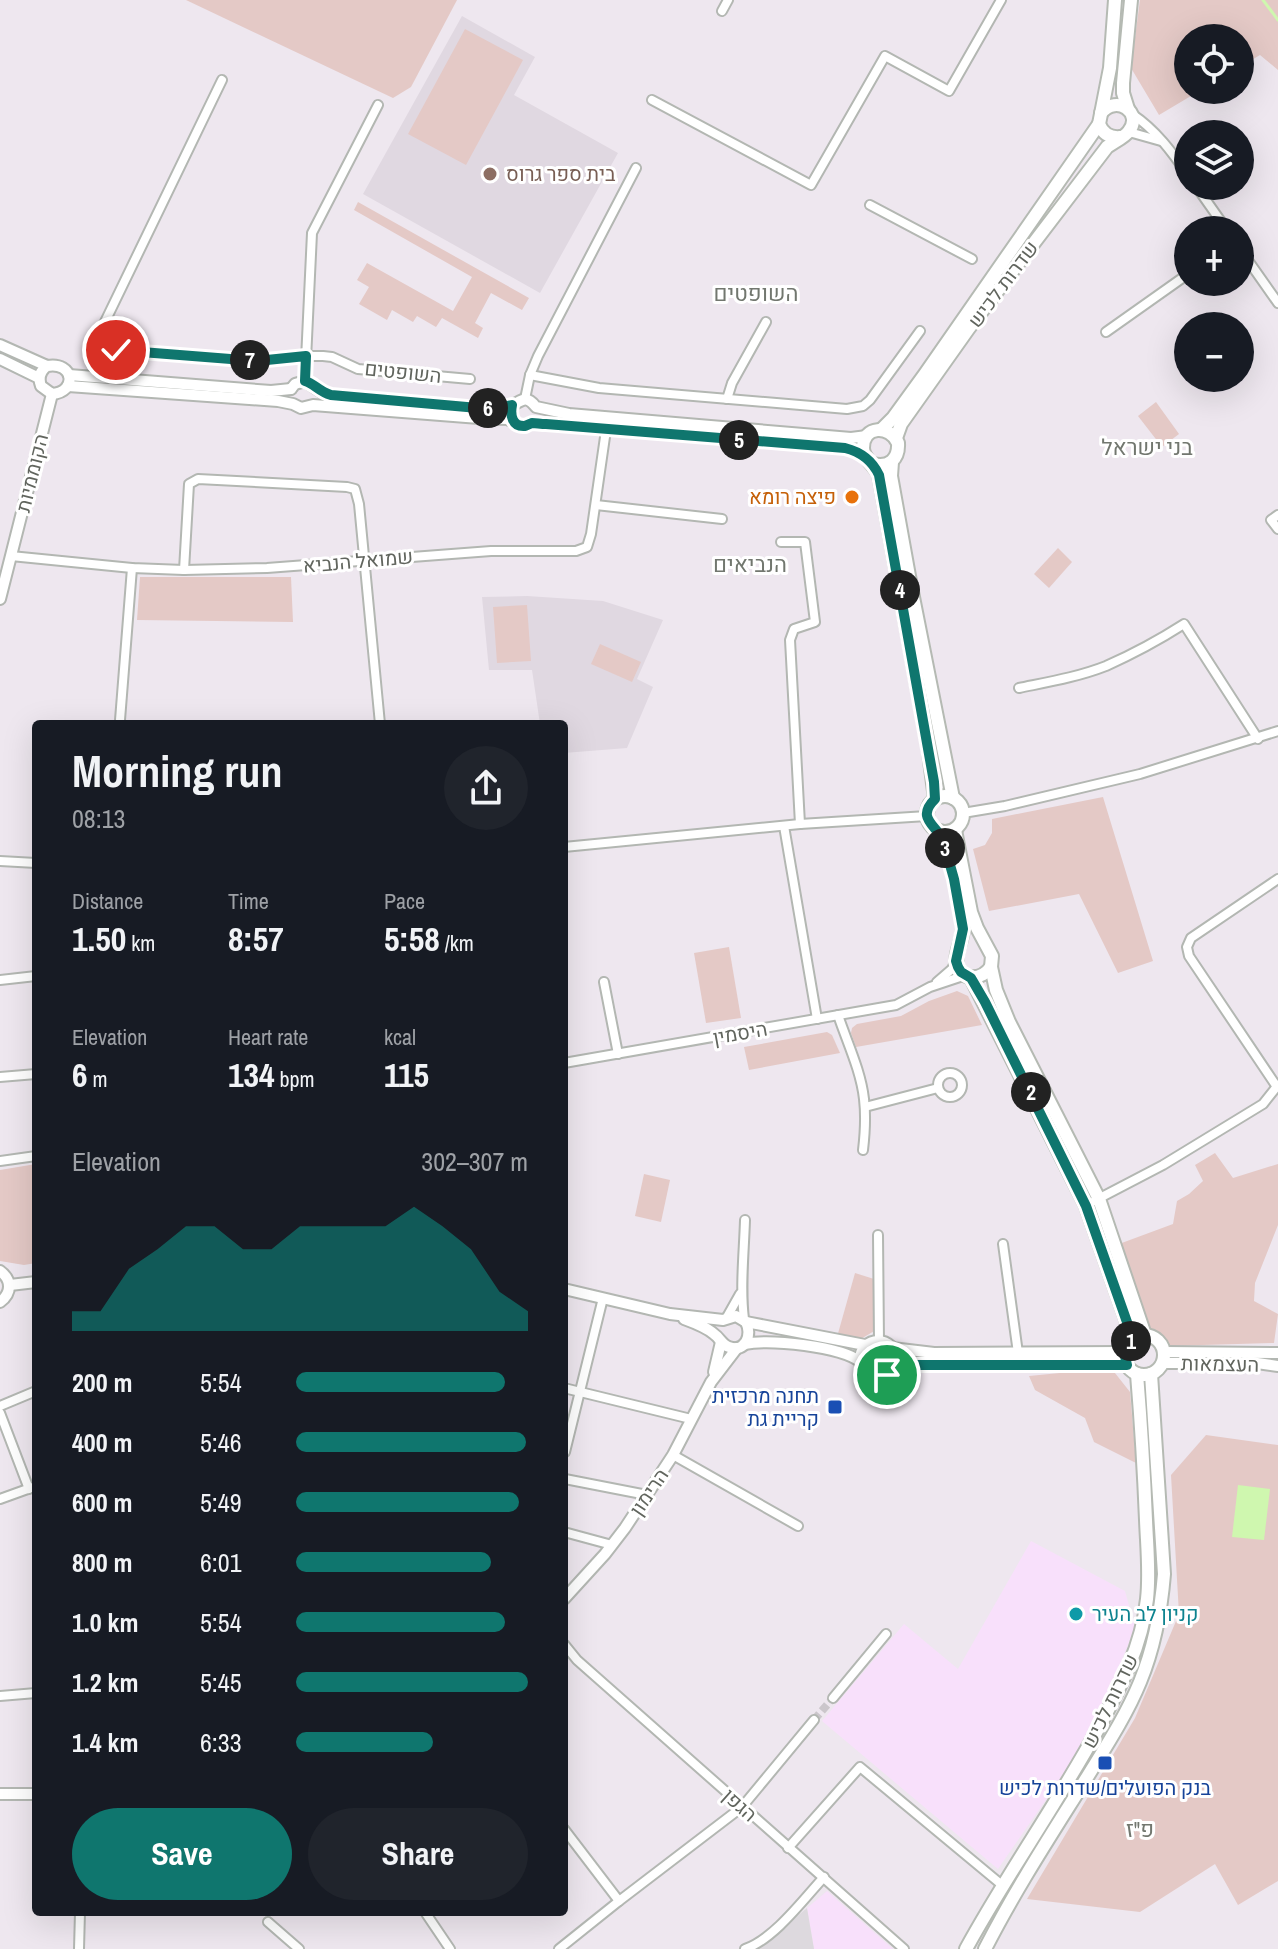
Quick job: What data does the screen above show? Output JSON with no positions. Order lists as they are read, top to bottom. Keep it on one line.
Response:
{"streets":{"main road":["שדרות לכיש"],"street":["השופטים","הקוממיות","שמואל הנביא","היסמין","העצמאות","הרימון","הגפן"]},"crossings":[["שדרות לכיש","העצמאות"],["הקוממיות","שמואל הנביא"]],"districts":["השופטים","בני ישראל","הנביאים","פ\"ז"],"places":{"other":["בית ספר גרוס","פיצה רומא","קניון לב העיר"],"transit":["תחנה מרכזית קריית גת","בנק הפועלים/שדרות לכיש"]},"page":{"map_buttons":["+","−"],"pins":["7","6","5","4","3","2","1"],"heading":["Morning run","08:13"],"stats":[["Distance","1.50 km"],["Time","8:57"],["Pace","5:58 /km"],["Elevation","6 m"],["Heart rate","134 bpm"],["kcal","115"]],"chart":["Elevation","302–307 m"],"list":[{"name":"200 m","note":"5:54"},{"name":"400 m","note":"5:46"},{"name":"600 m","note":"5:49"},{"name":"800 m","note":"6:01"},{"name":"1.0 km","note":"5:54"},{"name":"1.2 km","note":"5:45"},{"name":"1.4 km","note":"6:33"}],"buttons":["Save","Share"]}}
